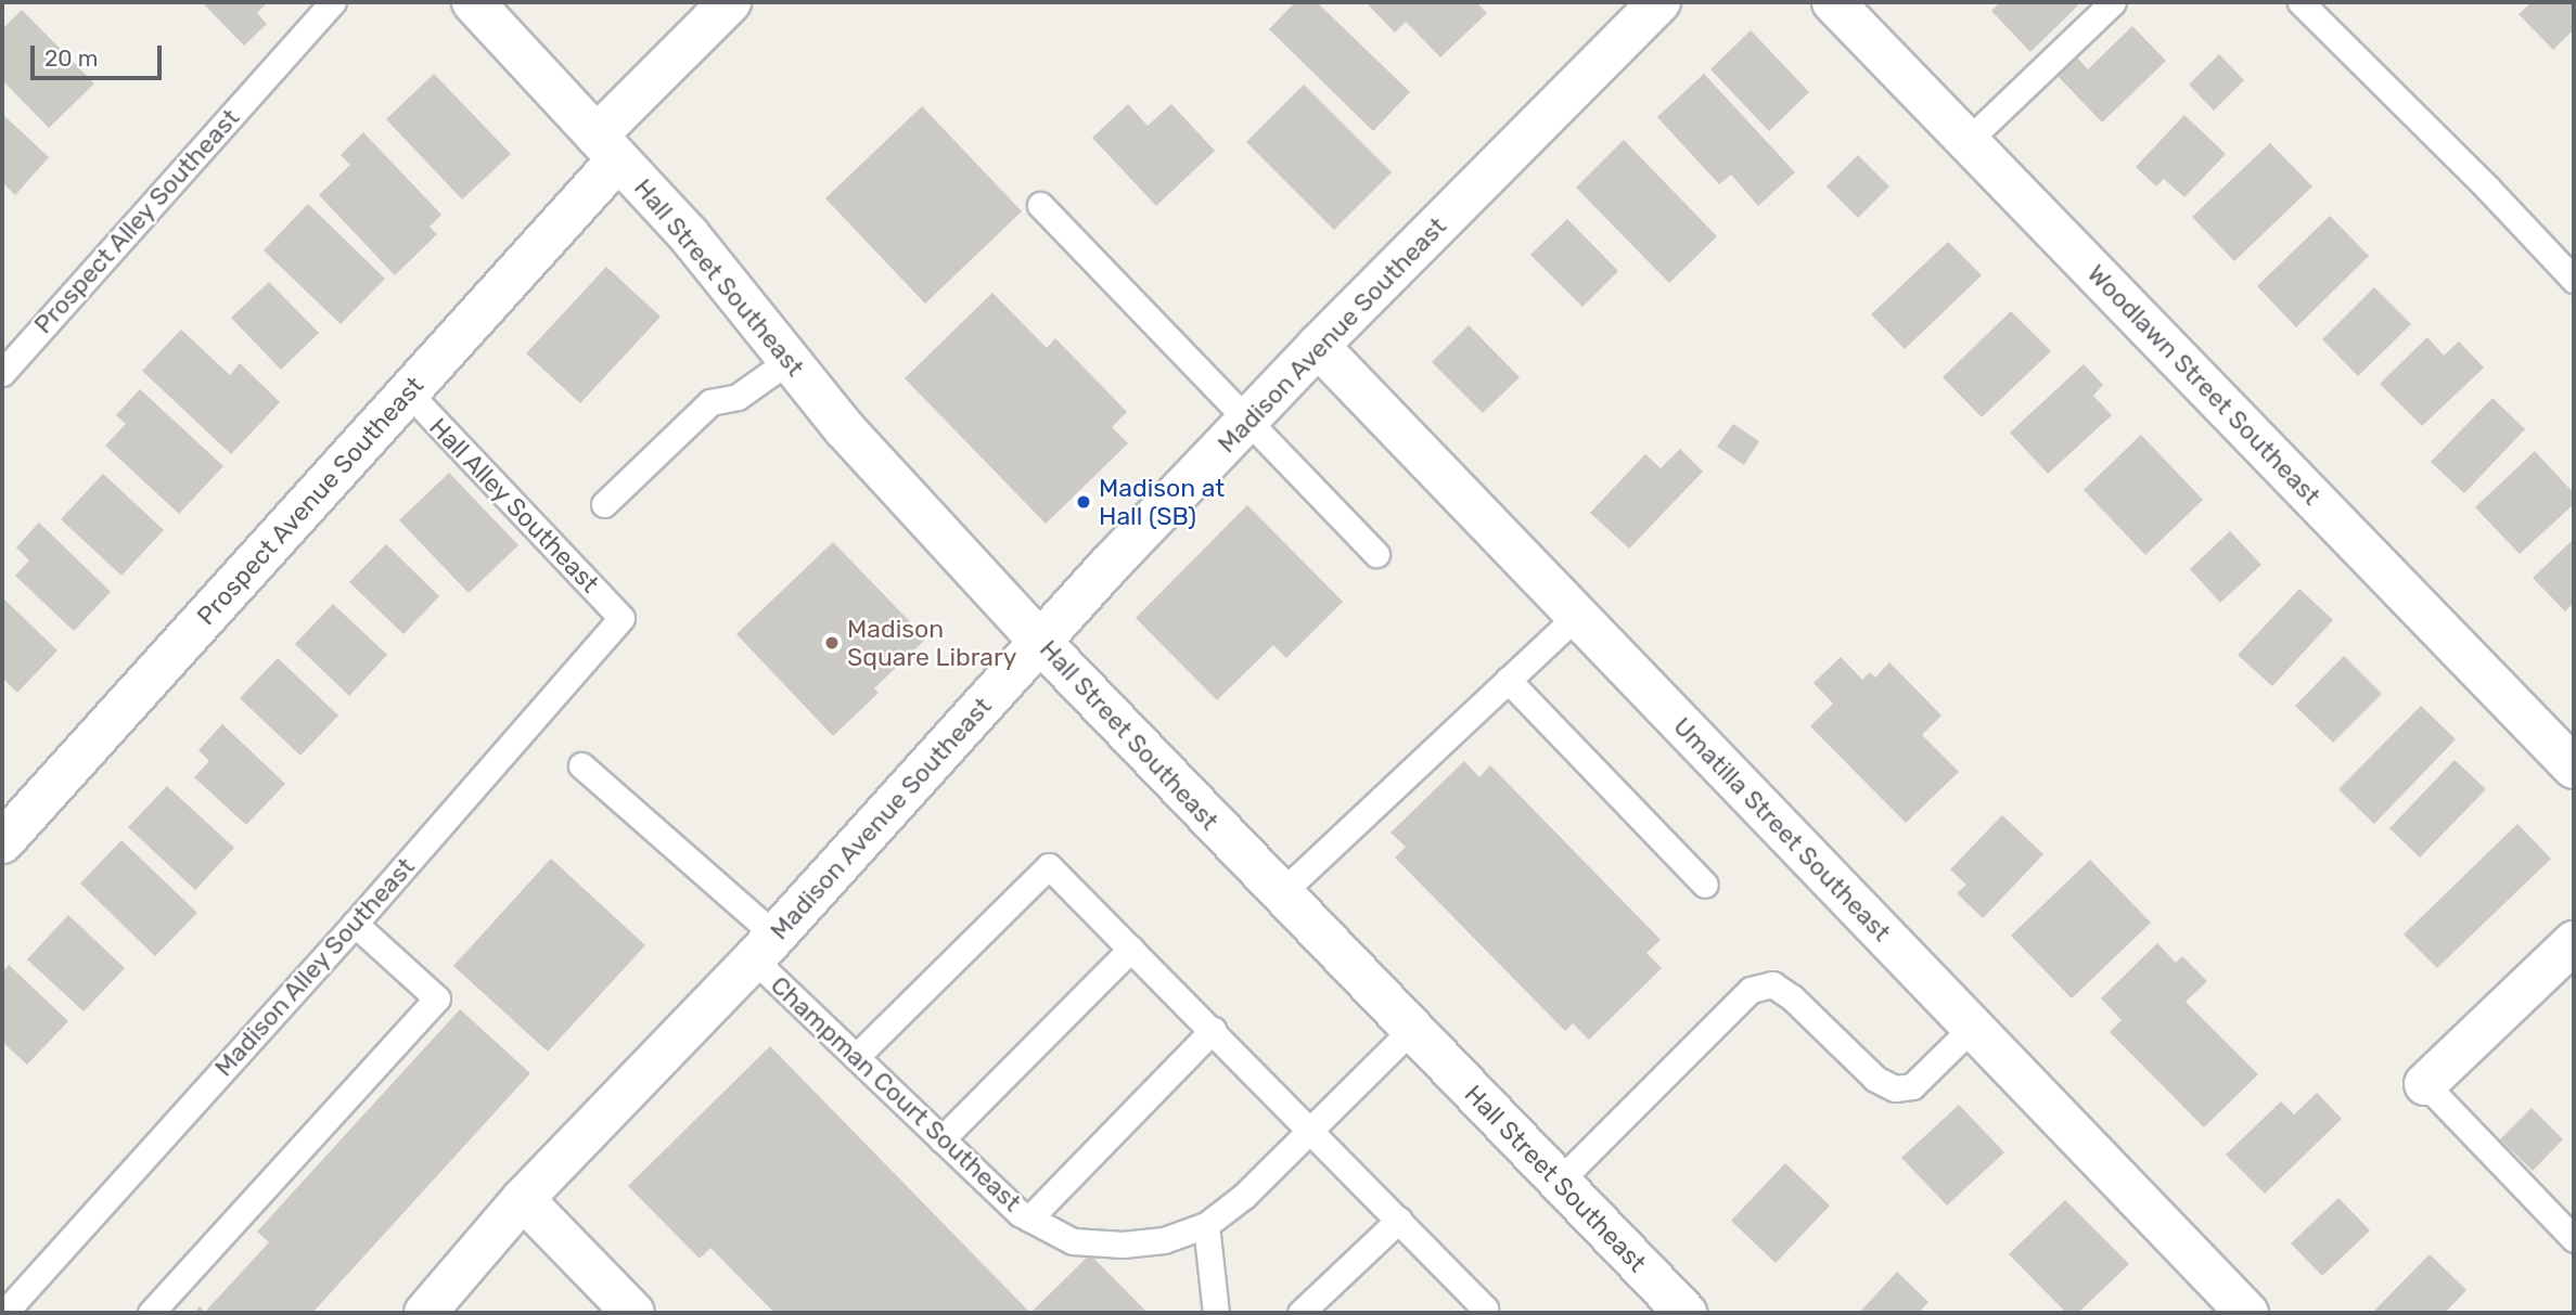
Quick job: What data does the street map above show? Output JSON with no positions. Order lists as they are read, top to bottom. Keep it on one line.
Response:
{"streets":{"street":["Hall Street Southeast","Madison Avenue Southeast","Woodlawn Street Southeast","Prospect Avenue Southeast","Umatilla Street Southeast"],"lane":["Prospect Alley Southeast","Hall Alley Southeast","Madison Alley Southeast","Champman Court Southeast"]},"crossings":[["Hall Street Southeast","Madison Avenue Southeast"],["Hall Street Southeast","Prospect Avenue Southeast"],["Hall Street Southeast","Champman Court Southeast"],["Madison Avenue Southeast","Umatilla Street Southeast"],["Madison Avenue Southeast","Champman Court Southeast"],["Prospect Avenue Southeast","Hall Alley Southeast"],["Hall Alley Southeast","Madison Alley Southeast"]],"places":["Madison at Hall (SB)","Madison Square Library"],"scale_bar":"20 m"}
